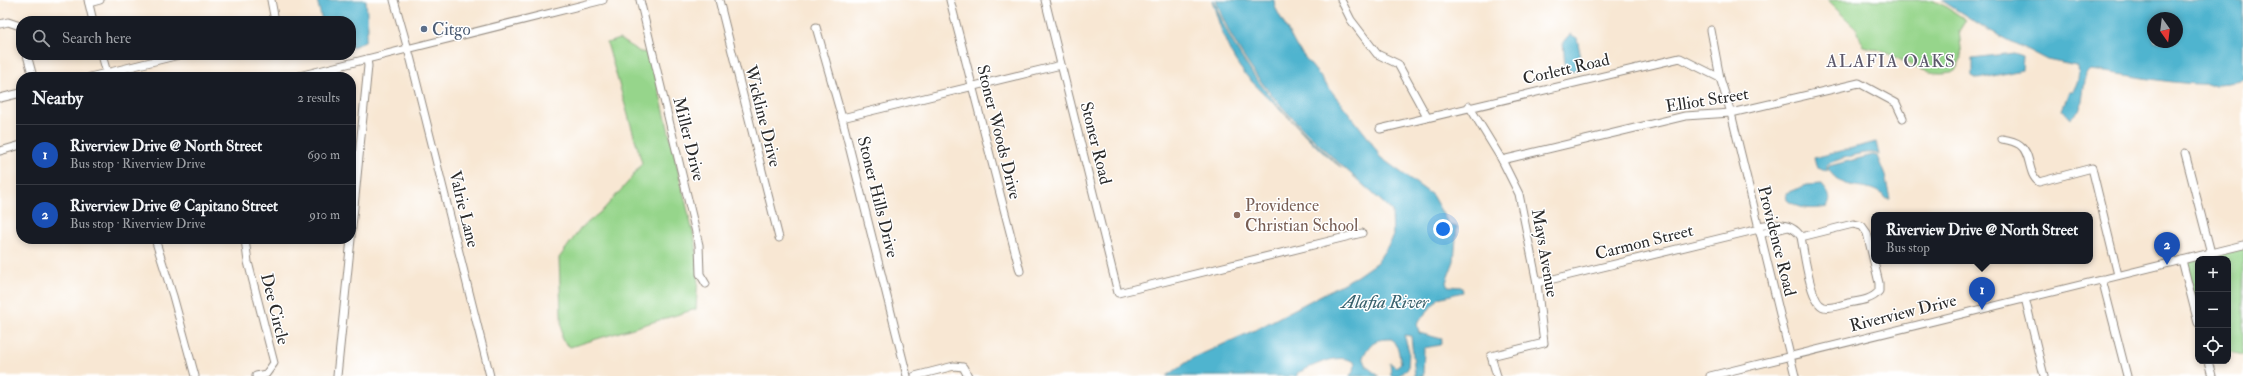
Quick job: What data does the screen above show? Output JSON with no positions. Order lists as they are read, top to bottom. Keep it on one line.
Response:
{"streets":{"street":["Corlett Road","Elliot Street","Wickline Drive","Stoner Woods Drive","Miller Drive","Stoner Road","Stoner Hills Drive","Valrie Lane","Providence Road","Carmon Street","Mays Avenue","Dee Circle","Riverview Drive"]},"crossings":[["Corlett Road","Mays Avenue"],["Elliot Street","Providence Road"],["Elliot Street","Mays Avenue"],["Providence Road","Carmon Street"],["Providence Road","Riverview Drive"],["Carmon Street","Mays Avenue"]],"districts":["ALAFIA OAKS"],"water":["Alafia River"],"places":["Citgo","Providence Christian School"],"north":"bottom","page":{"search":"Search here","heading":["Nearby","2 results"],"list":[{"mark":"1","name":"Riverview Drive @ North Street","note":"Bus stop · Riverview Drive","value":"690 m"},{"mark":"2","name":"Riverview Drive @ Capitano Street","note":"Bus stop · Riverview Drive","value":"910 m"}],"popup":["Riverview Drive @ North Street","Bus stop"],"pins":["2","1"],"map_buttons":["+","−"]}}
